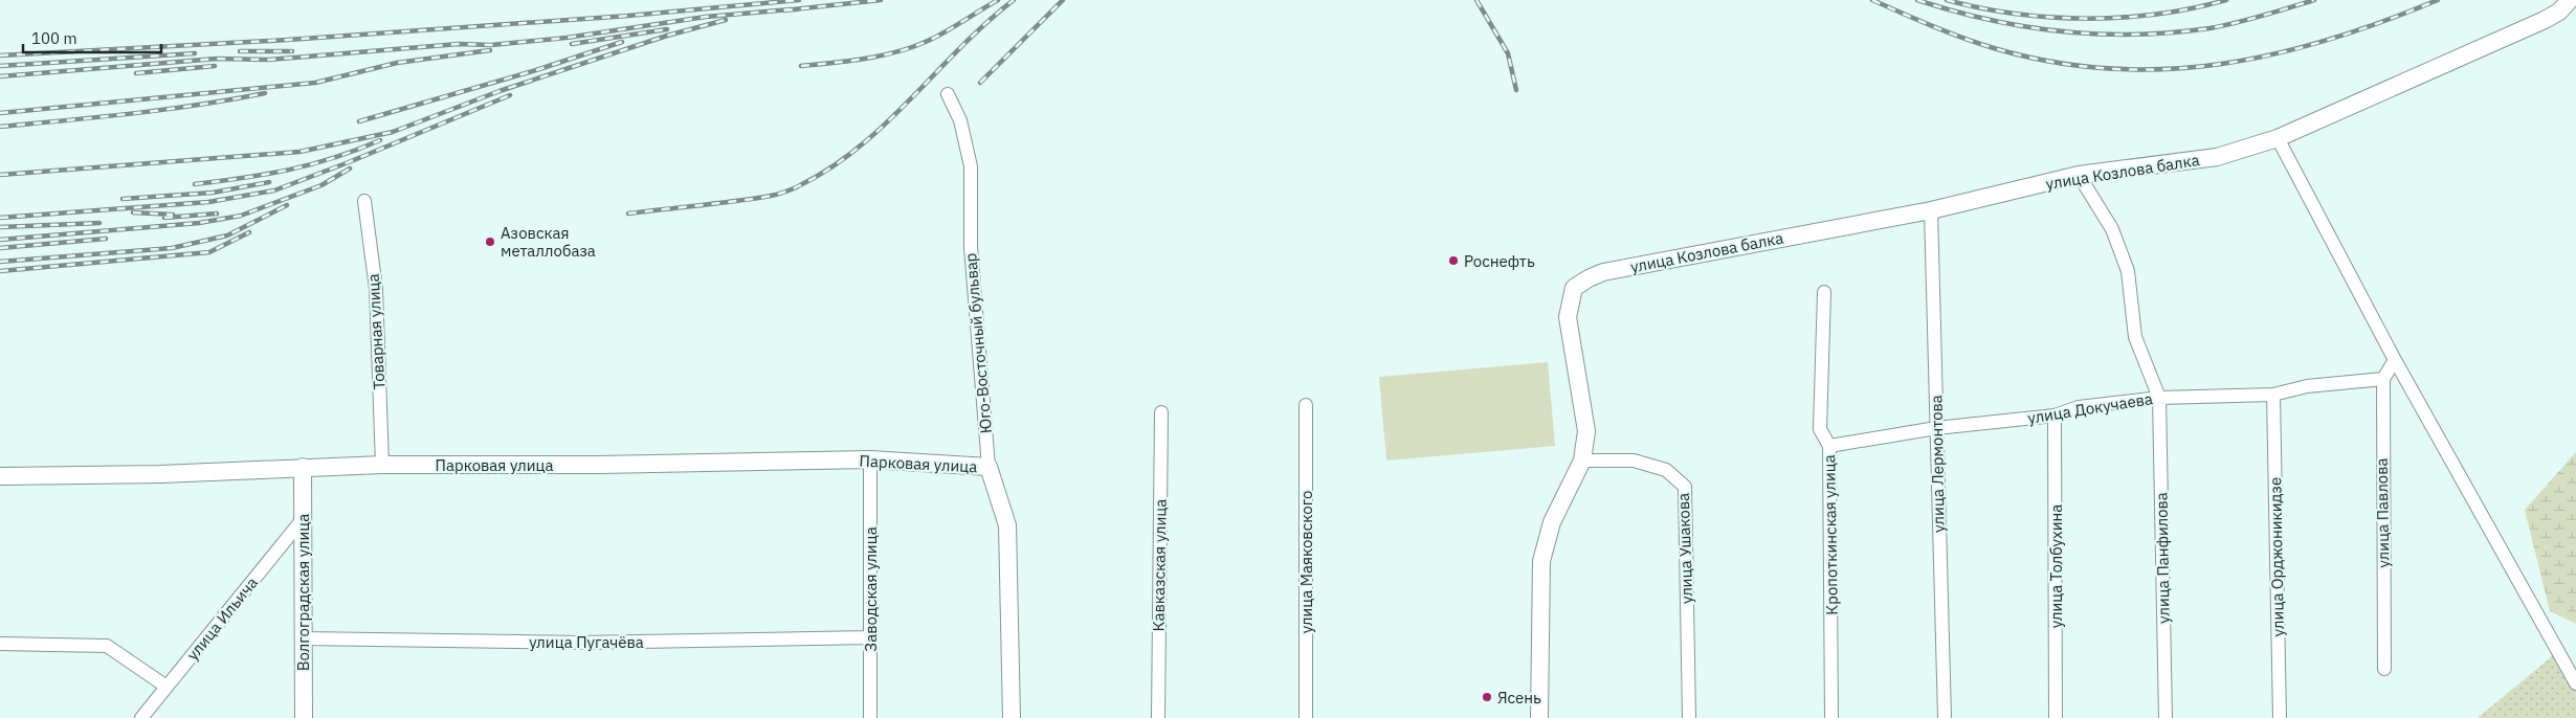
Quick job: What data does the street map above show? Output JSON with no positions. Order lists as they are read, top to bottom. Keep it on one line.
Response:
{"streets":{"main road":["улица Козлова балка","Юго-Восточный бульвар","Парковая улица","Волгоградская улица"],"street":["Товарная улица","улица Докучаева","улица Лермонтова","улица Павлова","Кропоткинская улица","улица Ушакова","улица Орджоникидзе","улица Панфилова","улица Маяковского","Кавказская улица","улица Толбухина","Заводская улица","улица Ильича","улица Пугачёва"]},"crossings":[["улица Козлова балка","улица Лермонтова"],["улица Козлова балка","улица Ушакова"],["Товарная улица","Парковая улица"],["Юго-Восточный бульвар","Парковая улица"],["улица Докучаева","улица Лермонтова"],["улица Докучаева","улица Павлова"],["улица Докучаева","Кропоткинская улица"],["улица Докучаева","улица Орджоникидзе"],["улица Докучаева","улица Панфилова"],["улица Докучаева","улица Толбухина"],["Парковая улица","Заводская улица"],["Парковая улица","Волгоградская улица"],["Заводская улица","улица Пугачёва"],["Волгоградская улица","улица Ильича"],["Волгоградская улица","улица Пугачёва"]],"places":["Азовская металлобаза","Роснефть","Ясень"],"scale_bar":"100 m"}
